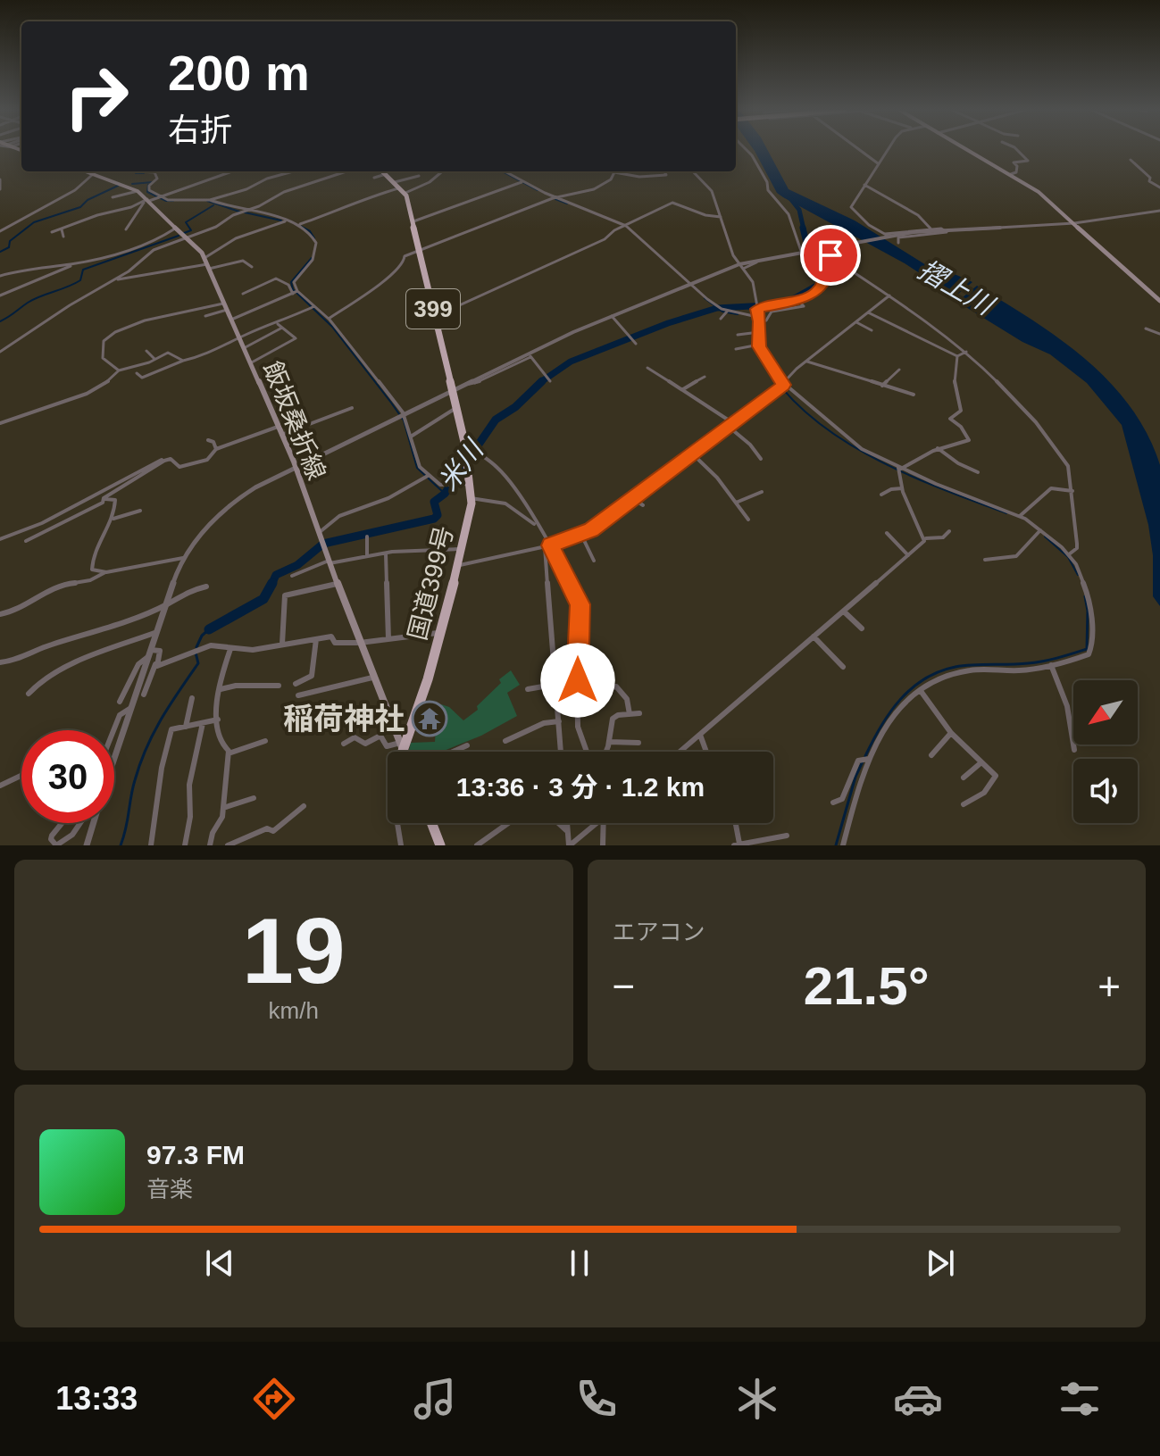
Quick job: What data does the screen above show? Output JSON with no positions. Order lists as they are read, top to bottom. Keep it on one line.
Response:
{"streets":{"highway":["399","国道399号"],"main road":["飯坂桑折線"]},"crossings":[["飯坂桑折線","国道399号"]],"water":["摺上川","米川"],"places":{"temple":["稲荷神社"]},"north":"bottom left","page":{"turn":["200 m","右折"],"limit":"30","trip":"13:36 · 3 分 · 1.2 km","tile":[["19","km/h"],"エアコン"],"heat":["−","21.5°","+"],"song":["97.3 FM","音楽"],"tabs":"13:33"}}
